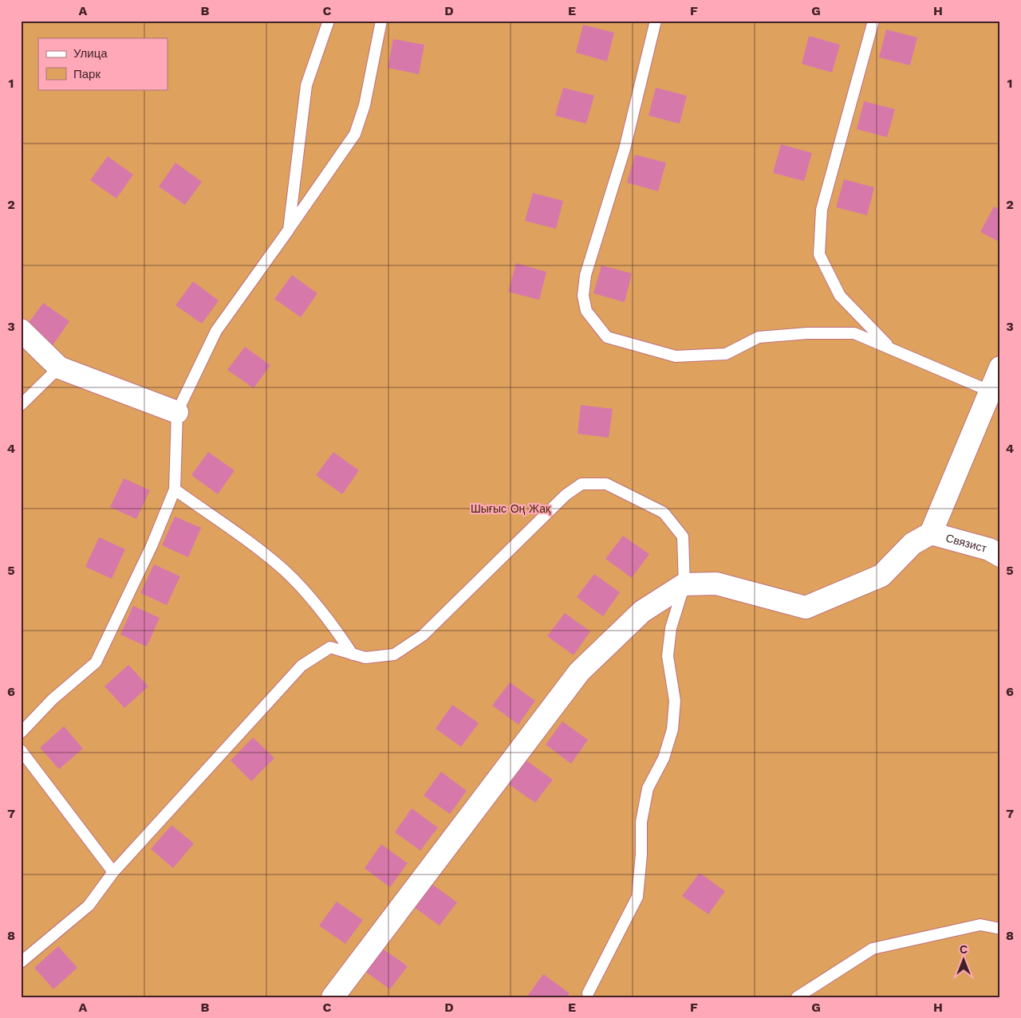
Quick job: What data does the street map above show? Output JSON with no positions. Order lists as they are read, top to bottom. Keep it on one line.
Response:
{"streets":{"street":["Связист"]},"parks":["Шығыс Оң Жақ"],"legend":["Улица","Парк"],"north":"top","grid":{"columns":["A","B","C","D","E","F","G","H"],"rows":["1","2","3","4","5","6","7","8"]}}
